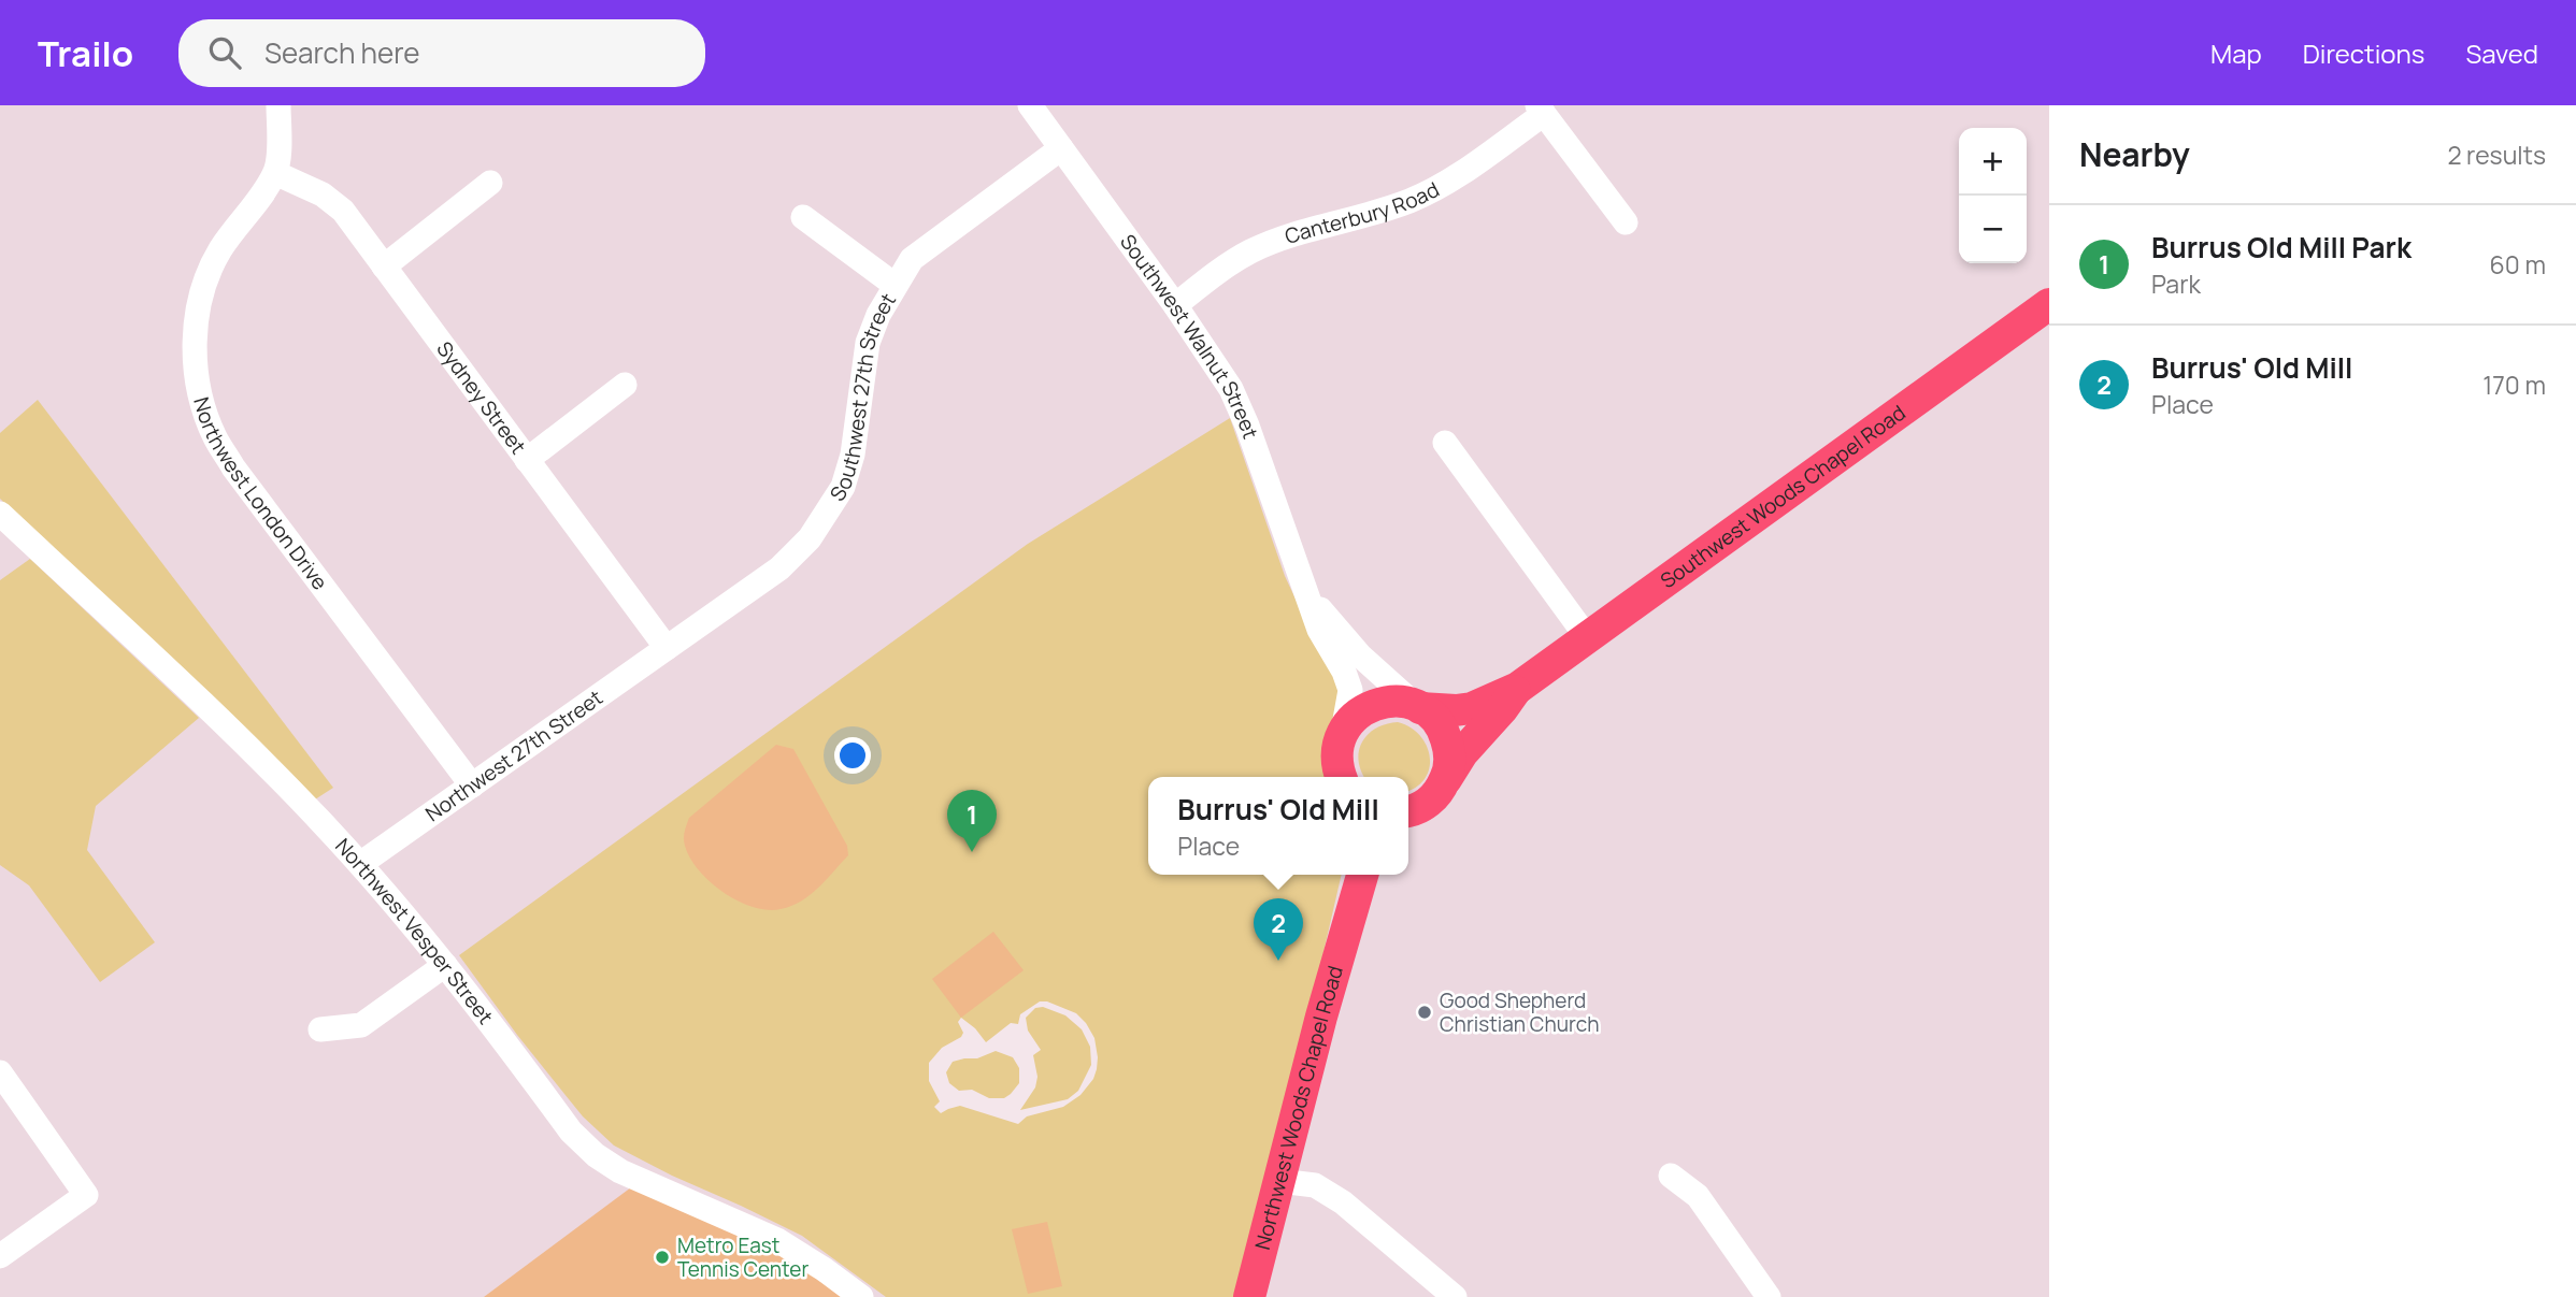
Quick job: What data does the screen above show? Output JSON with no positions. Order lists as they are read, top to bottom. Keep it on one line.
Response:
{"streets":{"main road":["Southwest Woods Chapel Road","Northwest Woods Chapel Road"],"street":["Canterbury Road","Southwest Walnut Street","Southwest 27th Street","Sydney Street","Northwest London Drive","Northwest 27th Street","Northwest Vesper Street"]},"crossings":[["Canterbury Road","Southwest Walnut Street"],["Southwest Walnut Street","Southwest 27th Street"],["Southwest Walnut Street","Southwest Woods Chapel Road"],["Southwest 27th Street","Sydney Street"],["Southwest 27th Street","Northwest 27th Street"],["Sydney Street","Northwest London Drive"],["Sydney Street","Northwest 27th Street"],["Northwest London Drive","Northwest 27th Street"],["Northwest 27th Street","Northwest Vesper Street"]],"places":["Good Shepherd Christian Church","Metro East Tennis Center"],"page":{"header":"Trailo","search":"Search here","nav":["Map","Directions","Saved"],"heading":["Nearby","2 results"],"map_buttons":["+","−"],"list":[{"mark":"1","name":"Burrus Old Mill Park","note":"Park","value":"60 m"},{"mark":"2","name":"Burrus' Old Mill","note":"Place","value":"170 m"}],"popup":["Burrus' Old Mill","Place"],"pins":["1","2"]}}
